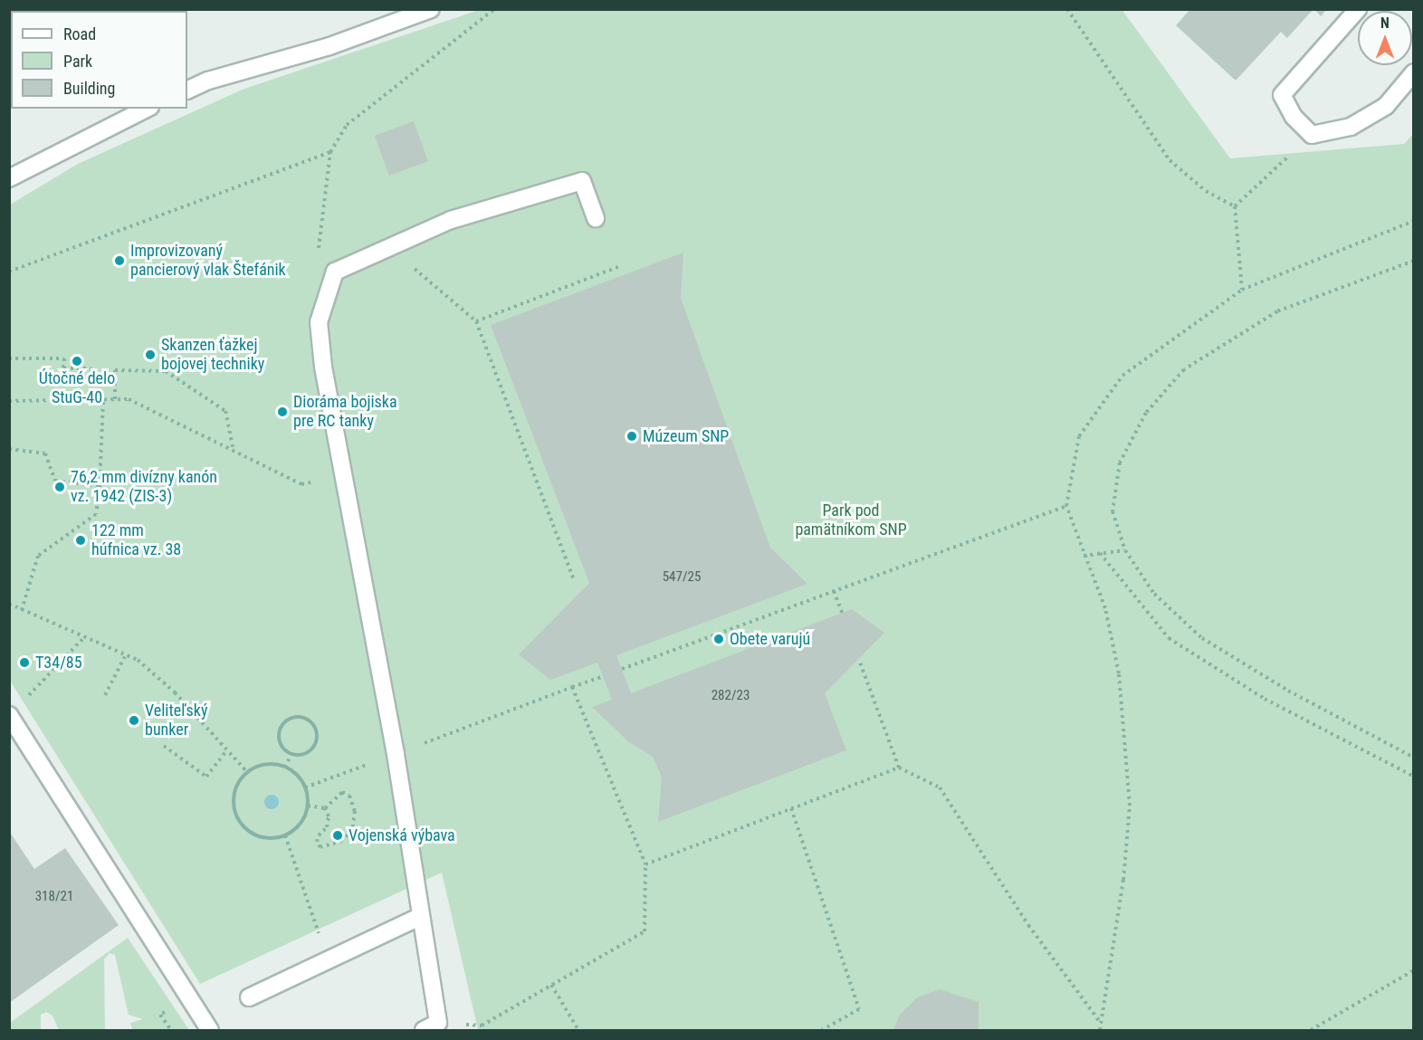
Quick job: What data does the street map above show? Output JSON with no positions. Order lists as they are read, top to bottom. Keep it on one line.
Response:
{"parks":["Park pod pamätníkom SNP"],"places":["Improvizovaný pancierový vlak Štefánik","Skanzen ťažkej bojovej techniky","Útočné delo StuG-40","Dioráma bojiska pre RC tanky","Múzeum SNP","76,2 mm divízny kanón vz. 1942 (ZIS-3)","122 mm húfnica vz. 38","Obete varujú","T34/85","Veliteľský bunker","Vojenská výbava"],"house_numbers":["547/25","282/23","318/21"],"legend":["Road","Park","Building"],"north":"top"}
